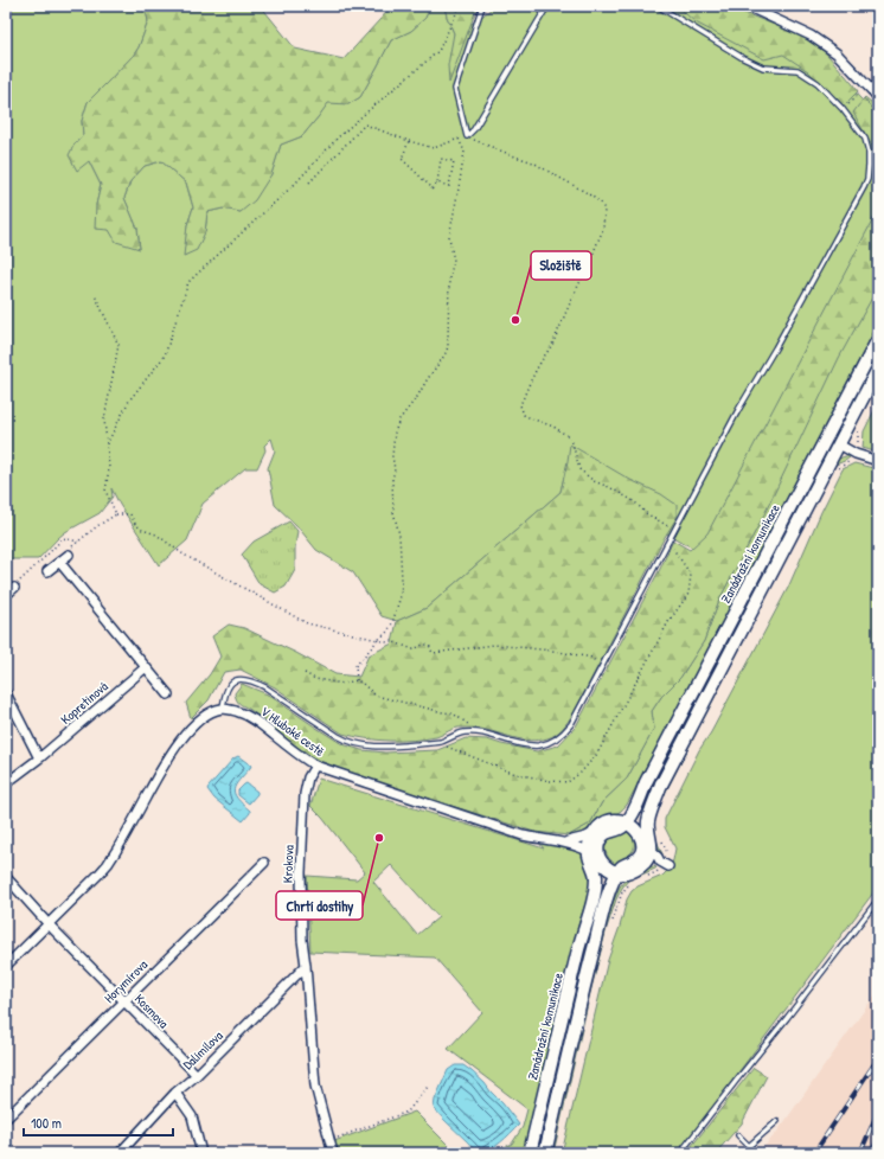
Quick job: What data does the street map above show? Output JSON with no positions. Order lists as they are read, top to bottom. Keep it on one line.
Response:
{"streets":{"main road":["Zanádražní komunikace"],"street":["Kopretinová","V Hluboké cestě","Krokova","Horymírova","Kosmova","Dalimilova"]},"crossings":[["Zanádražní komunikace","V Hluboké cestě"],["V Hluboké cestě","Krokova"],["Krokova","Dalimilova"],["Horymírova","Kosmova"],["Kosmova","Dalimilova"]],"places":["Složiště","Chrtí dostihy"],"scale_bar":"100 m"}
